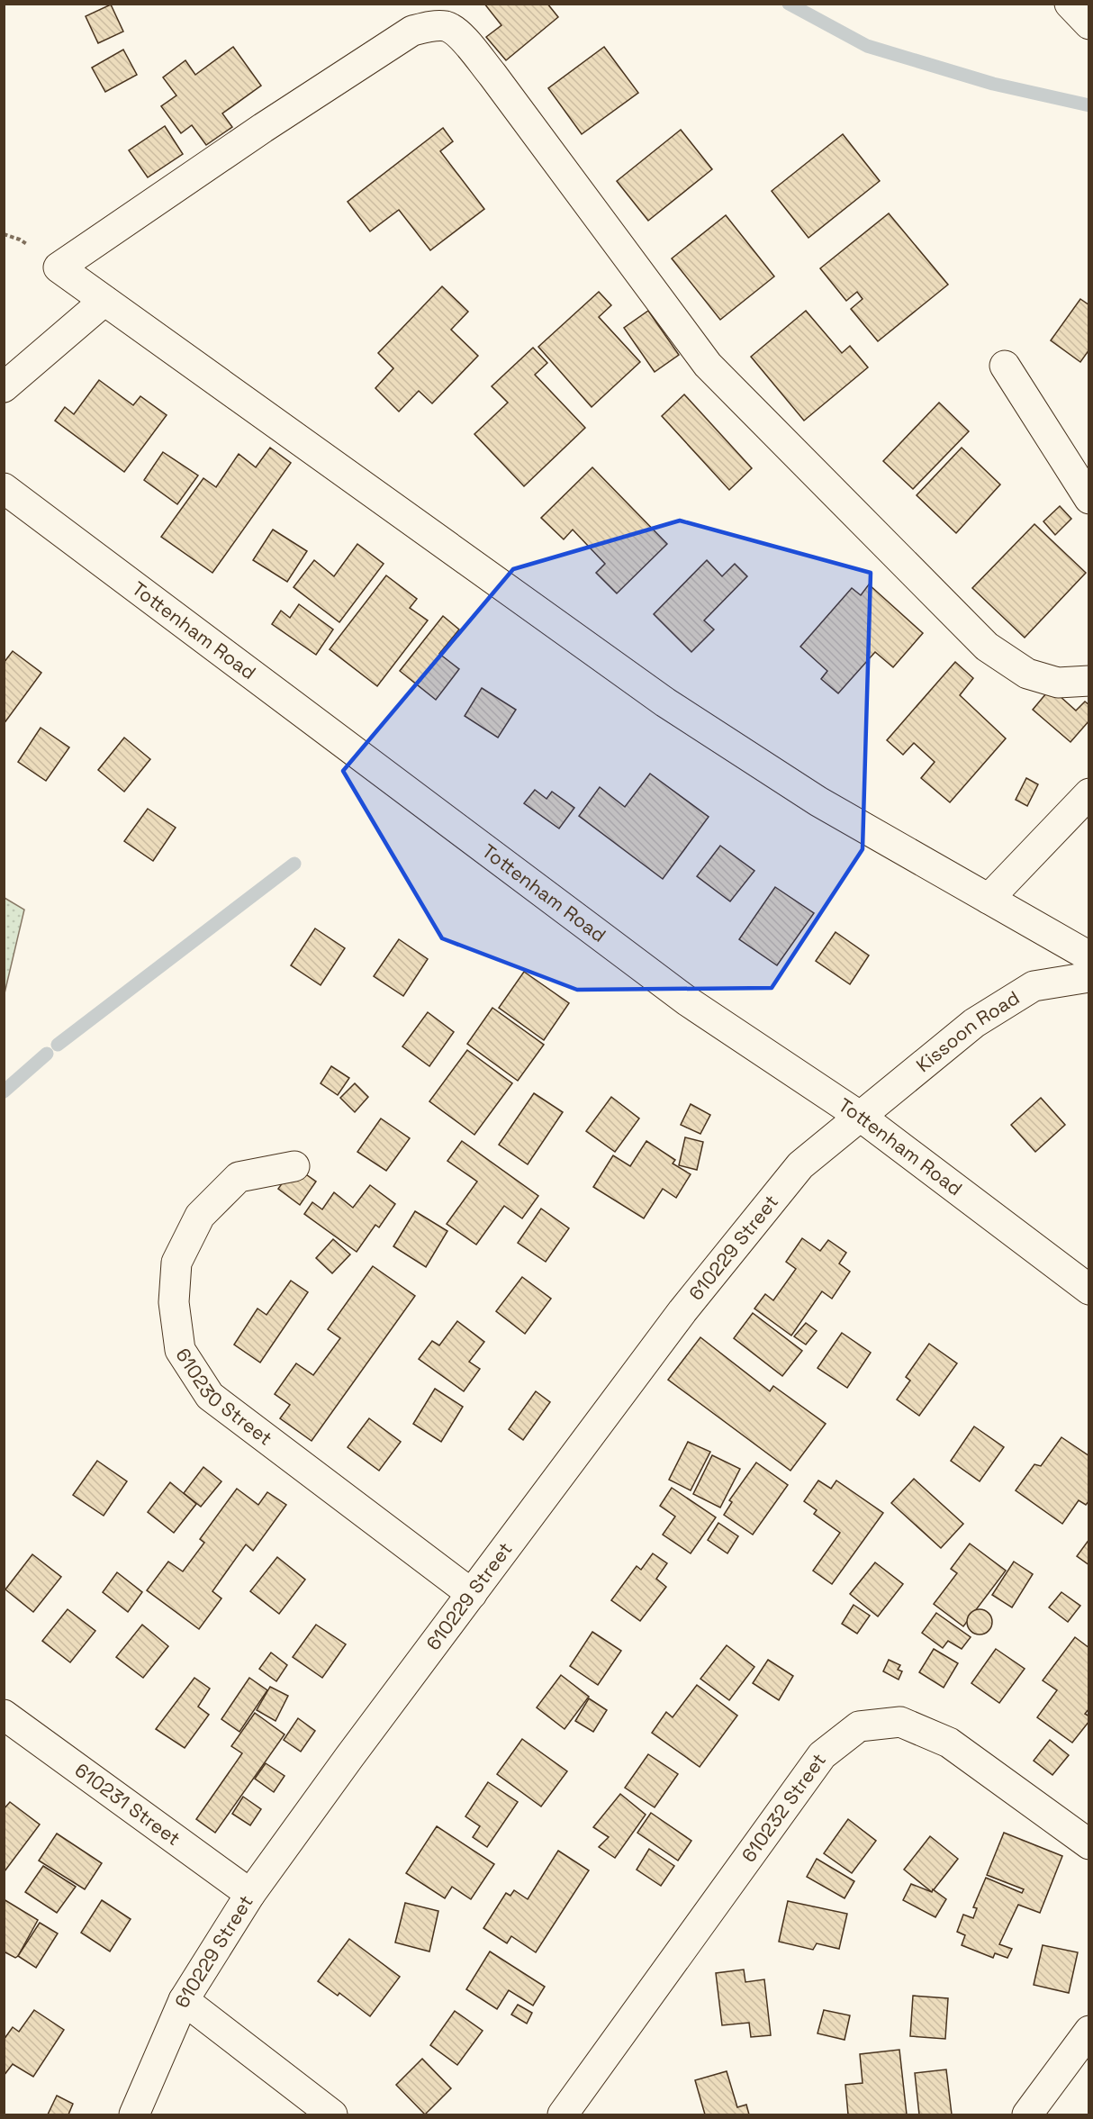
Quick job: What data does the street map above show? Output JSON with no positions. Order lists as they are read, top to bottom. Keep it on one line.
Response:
{"streets":{"street":["Tottenham Road","Kissoon Road","610229 Street","610230 Street","610231 Street","610232 Street"]},"crossings":[["Tottenham Road","Kissoon Road"],["Tottenham Road","610229 Street"],["Kissoon Road","610229 Street"],["610229 Street","610230 Street"],["610229 Street","610231 Street"]]}
